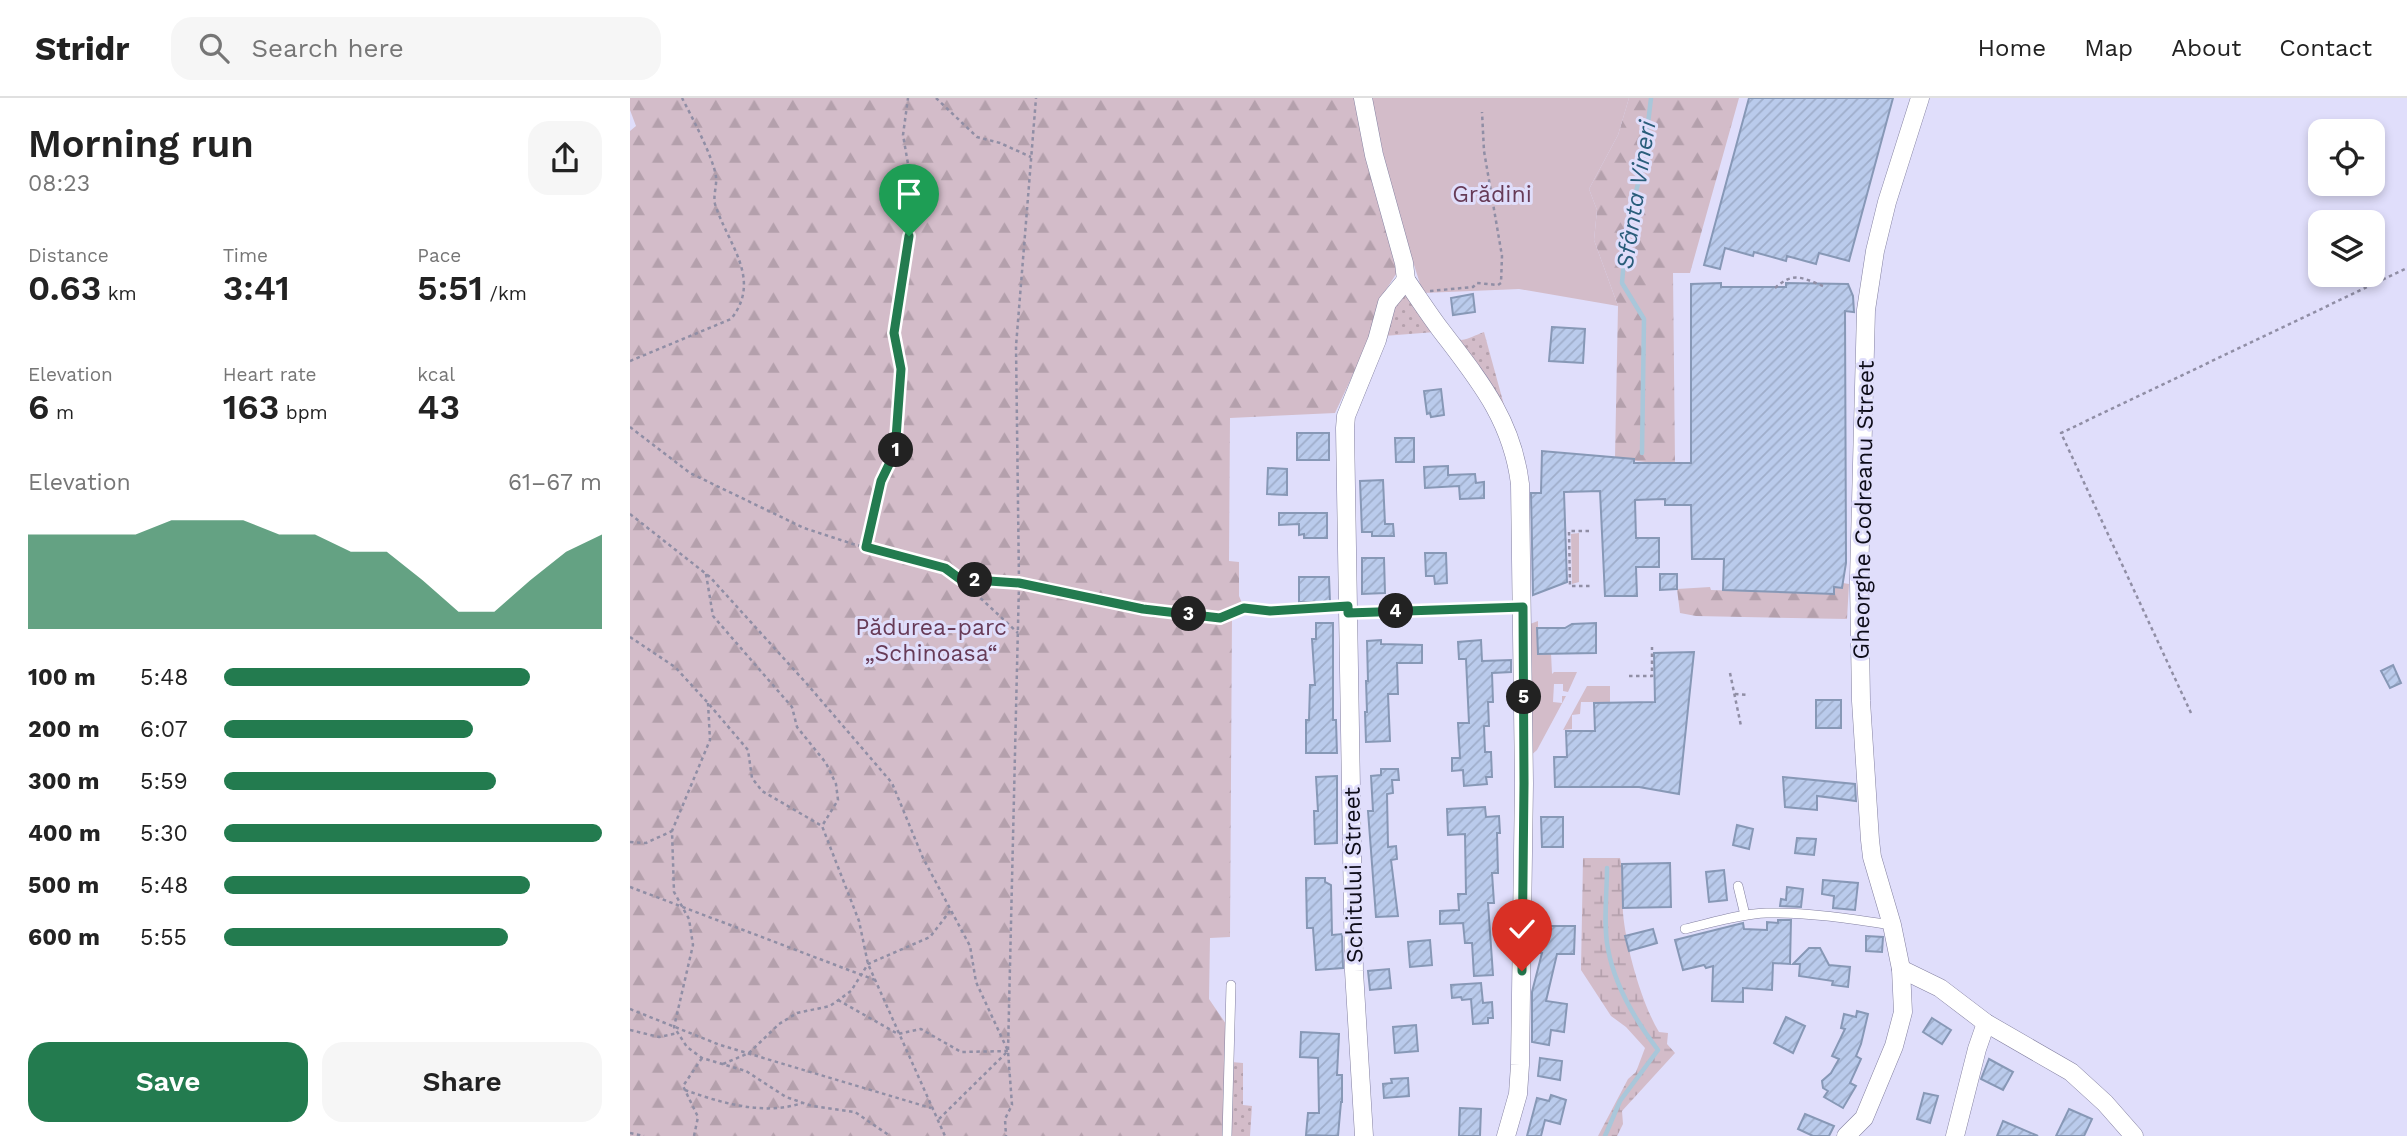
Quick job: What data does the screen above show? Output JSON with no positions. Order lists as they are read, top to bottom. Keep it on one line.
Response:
{"streets":{"street":["Gheorghe Codreanu Street","Schitului Street"]},"water":["Sfânta Vineri"],"parks":["Grădini","Pădurea-parc „Schinoasa“"],"page":{"header":"Stridr","search":"Search here","nav":["Home","Map","About","Contact"],"heading":["Morning run","08:23"],"stats":[["Distance","0.63 km"],["Time","3:41"],["Pace","5:51 /km"],["Elevation","6 m"],["Heart rate","163 bpm"],["kcal","43"]],"pins":["1","2","4","3","5"],"chart":["Elevation","61–67 m"],"list":[{"name":"100 m","note":"5:48"},{"name":"200 m","note":"6:07"},{"name":"300 m","note":"5:59"},{"name":"400 m","note":"5:30"},{"name":"500 m","note":"5:48"},{"name":"600 m","note":"5:55"}],"buttons":["Save","Share"]}}
